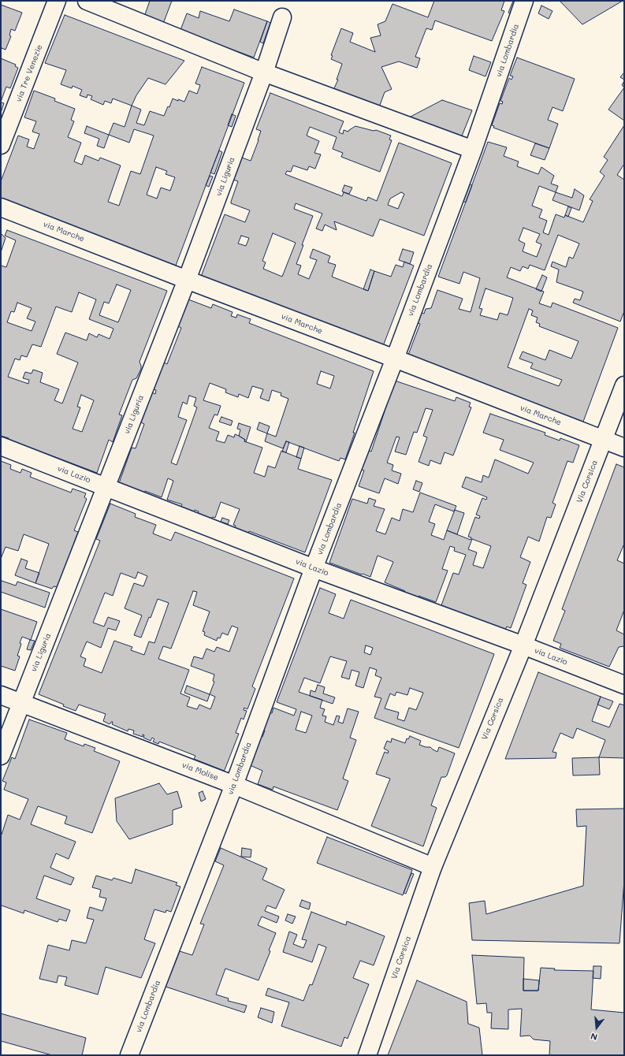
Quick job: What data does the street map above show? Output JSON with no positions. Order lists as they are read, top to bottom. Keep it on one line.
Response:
{"streets":{"street":["via Lombardia","via Tre Venezie","via Liguria","via Marche","via Lazio","Via Corsica","via Molise"]},"crossings":[["via Lombardia","via Marche"],["via Lombardia","via Lazio"],["via Lombardia","via Molise"],["via Liguria","via Marche"],["via Liguria","via Lazio"],["via Liguria","via Molise"],["via Marche","Via Corsica"],["via Lazio","Via Corsica"],["Via Corsica","via Molise"]],"north":"bottom"}
